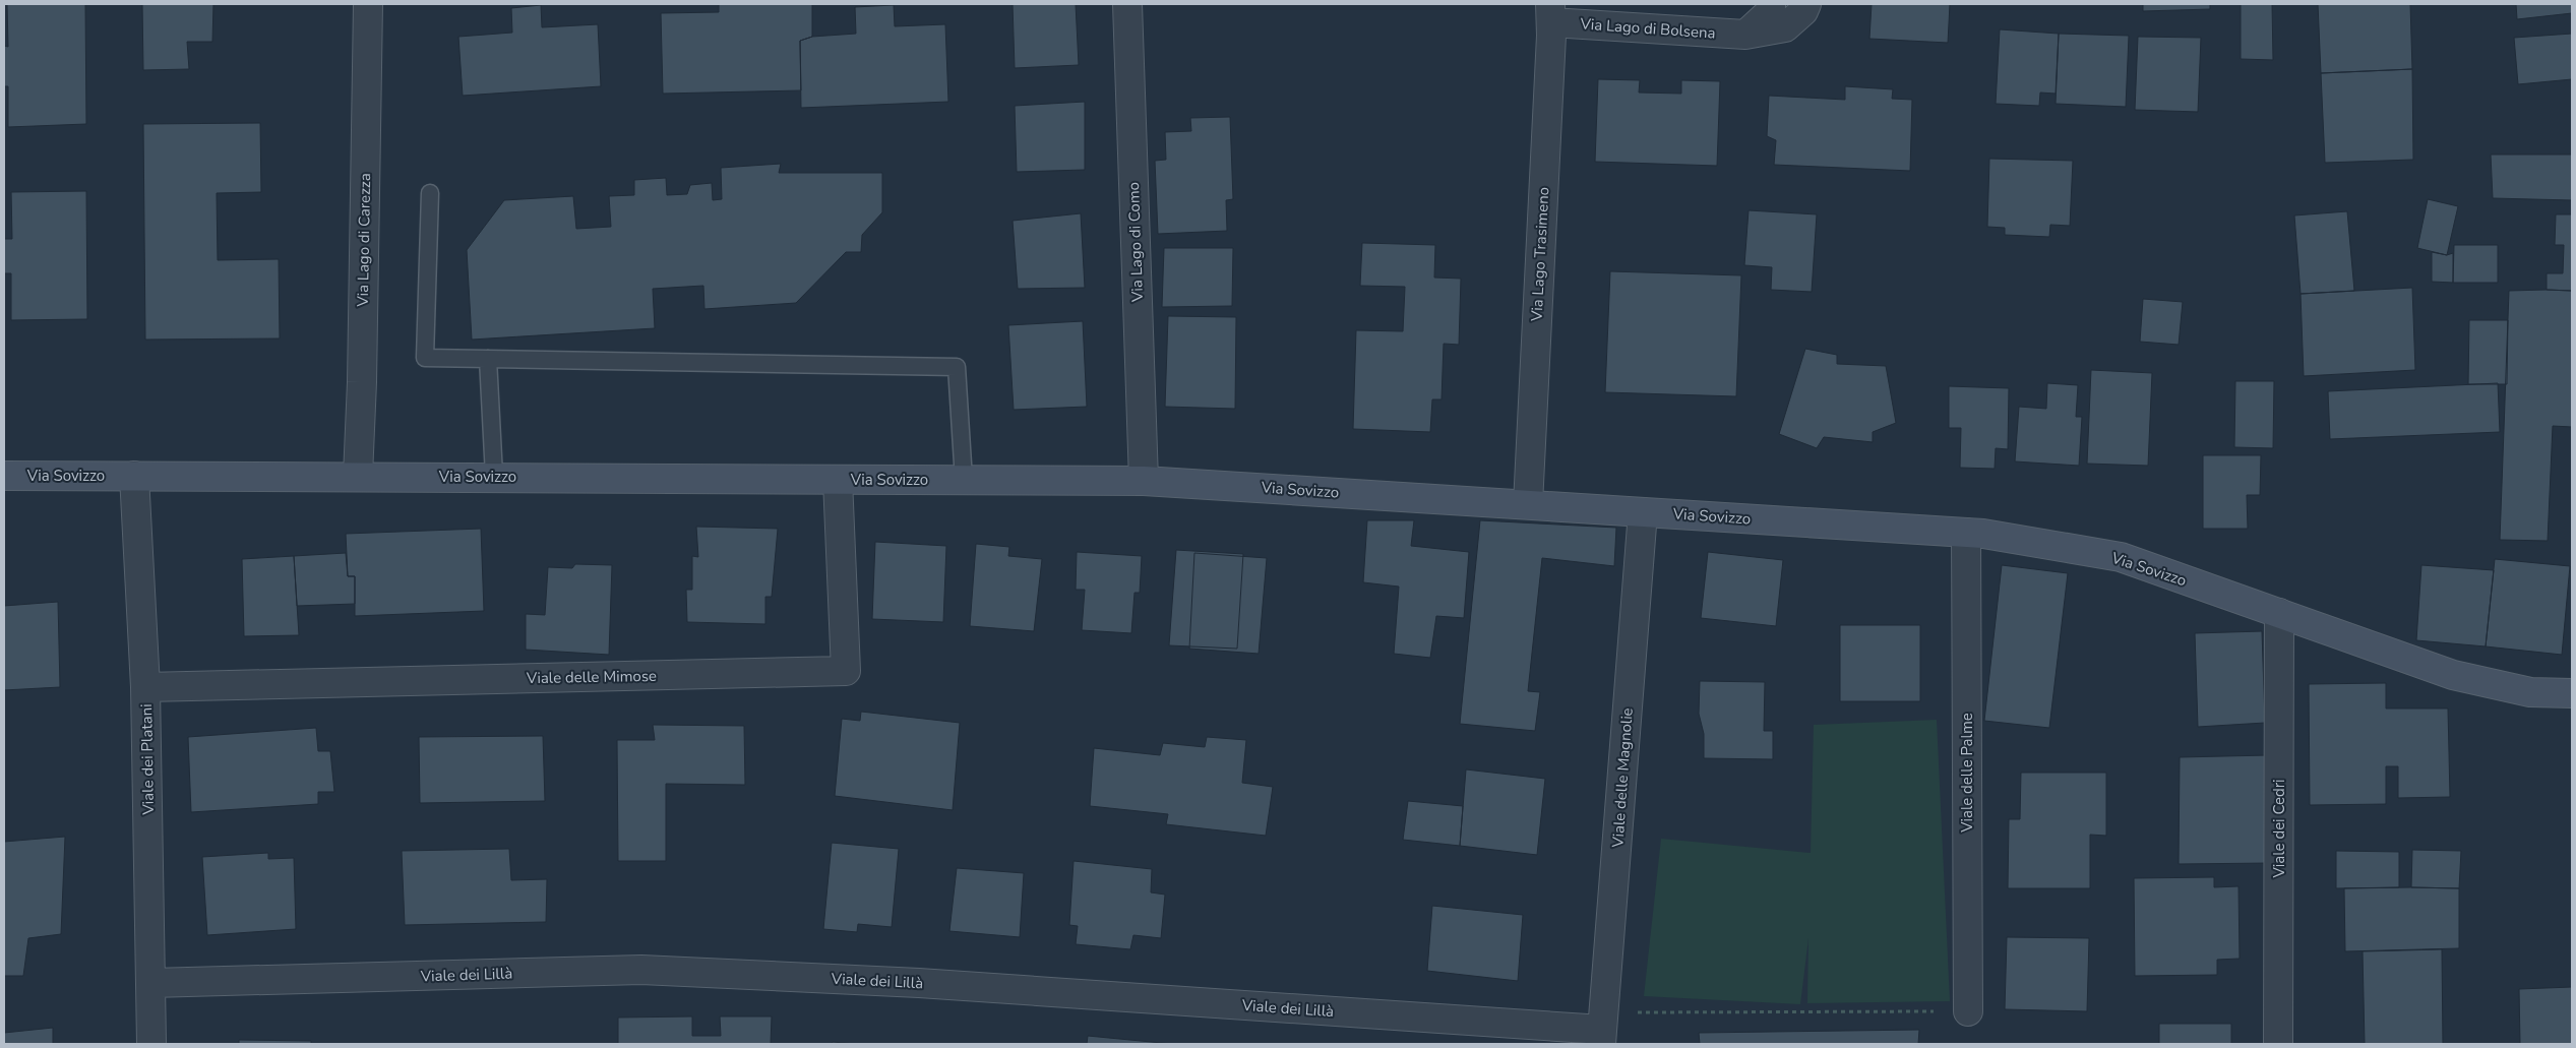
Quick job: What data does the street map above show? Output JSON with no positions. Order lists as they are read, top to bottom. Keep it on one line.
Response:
{"streets":{"street":["Via Lago di Bolsena","Via Lago di Carezza","Via Lago di Como","Via Lago Trasimeno","Via Sovizzo","Viale delle Mimose","Viale dei Platani","Viale delle Palme","Viale delle Magnolie","Viale dei Cedri","Viale dei Lillà"]},"crossings":[["Via Lago di Bolsena","Via Lago Trasimeno"],["Via Lago di Carezza","Via Sovizzo"],["Via Lago di Como","Via Sovizzo"],["Via Lago Trasimeno","Via Sovizzo"],["Via Sovizzo","Viale delle Mimose"],["Via Sovizzo","Viale dei Platani"],["Via Sovizzo","Viale delle Palme"],["Via Sovizzo","Viale delle Magnolie"],["Via Sovizzo","Viale dei Cedri"],["Viale delle Mimose","Viale dei Platani"],["Viale dei Platani","Viale dei Lillà"],["Viale delle Magnolie","Viale dei Lillà"]]}
